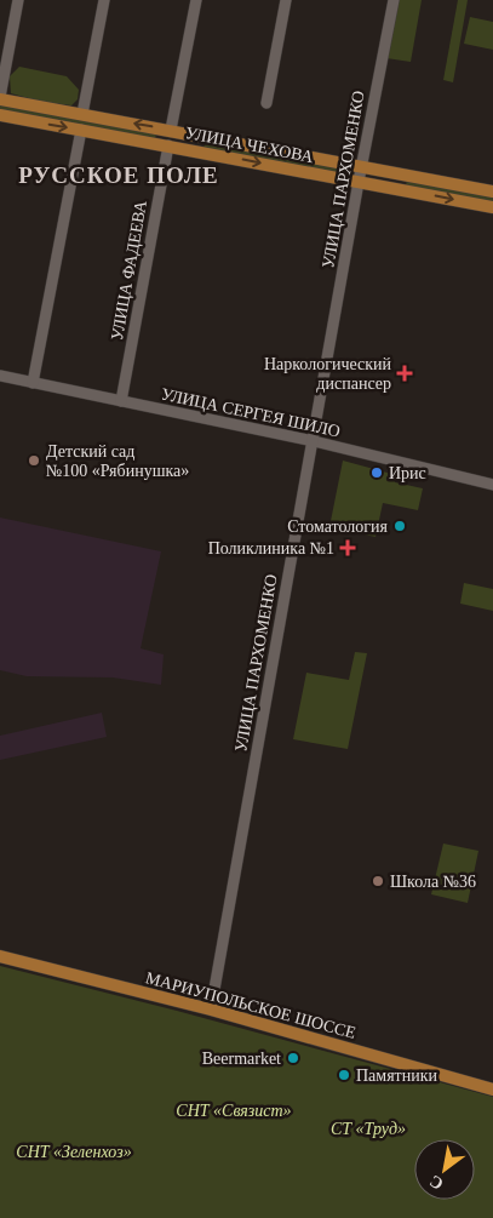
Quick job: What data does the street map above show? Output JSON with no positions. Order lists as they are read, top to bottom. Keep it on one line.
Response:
{"streets":{"main road":["УЛИЦА ЧЕХОВА","МАРИУПОЛЬСКОЕ ШОССЕ"],"street":["УЛИЦА ПАРХОМЕНКО","УЛИЦА ФАДЕЕВА","УЛИЦА СЕРГЕЯ ШИЛО"]},"crossings":[["УЛИЦА ЧЕХОВА","УЛИЦА ПАРХОМЕНКО"],["УЛИЦА ЧЕХОВА","УЛИЦА ФАДЕЕВА"],["УЛИЦА ПАРХОМЕНКО","УЛИЦА СЕРГЕЯ ШИЛО"],["УЛИЦА ПАРХОМЕНКО","МАРИУПОЛЬСКОЕ ШОССЕ"],["УЛИЦА ФАДЕЕВА","УЛИЦА СЕРГЕЯ ШИЛО"]],"districts":["РУССКОЕ ПОЛЕ"],"parks":["СНТ «Связист»","СТ «Труд»","СНТ «Зеленхоз»"],"places":{"health":["Наркологический диспансер","Поликлиника №1"],"other":["Детский сад №100 «Рябинушка»","Ирис","Стоматология","Школа №36","Beermarket","Памятники"]},"north":"bottom left"}
